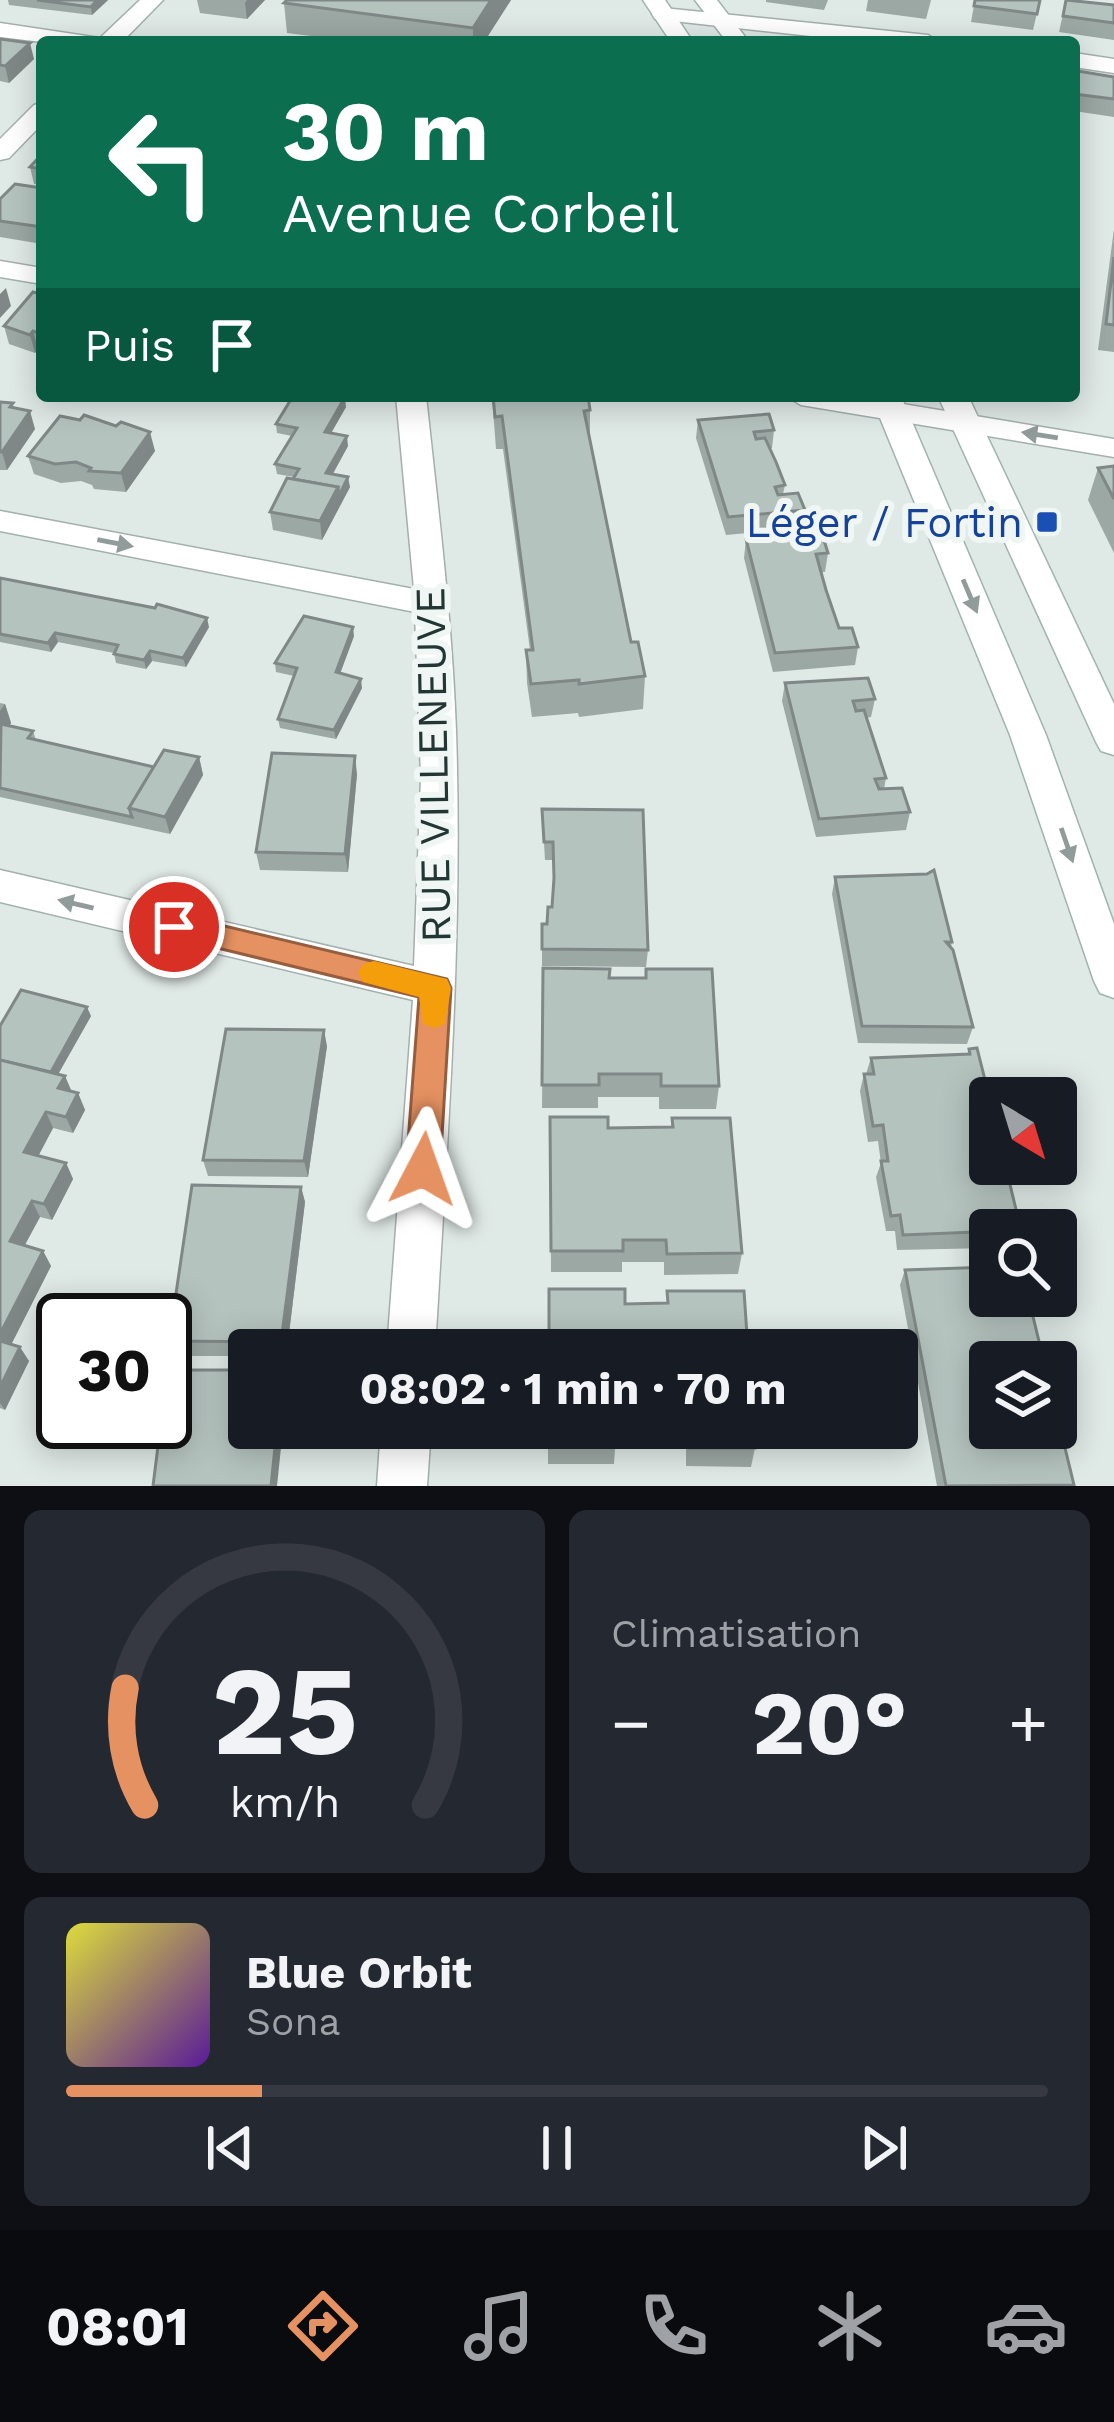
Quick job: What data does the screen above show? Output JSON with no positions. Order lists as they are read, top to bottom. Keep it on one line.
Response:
{"streets":{"street":["RUE VILLENEUVE"]},"places":{"transit":["Léger / Fortin"]},"north":"bottom right","page":{"turn":["30 m","Avenue Corbeil"],"then":"Puis","limit":"30","trip":"08:02 · 1 min · 70 m","tile":"Climatisation","heat":["−","20°","+"],"song":["Blue Orbit","Sona"],"tabs":"08:01","gauge":["25","km/h"]}}
